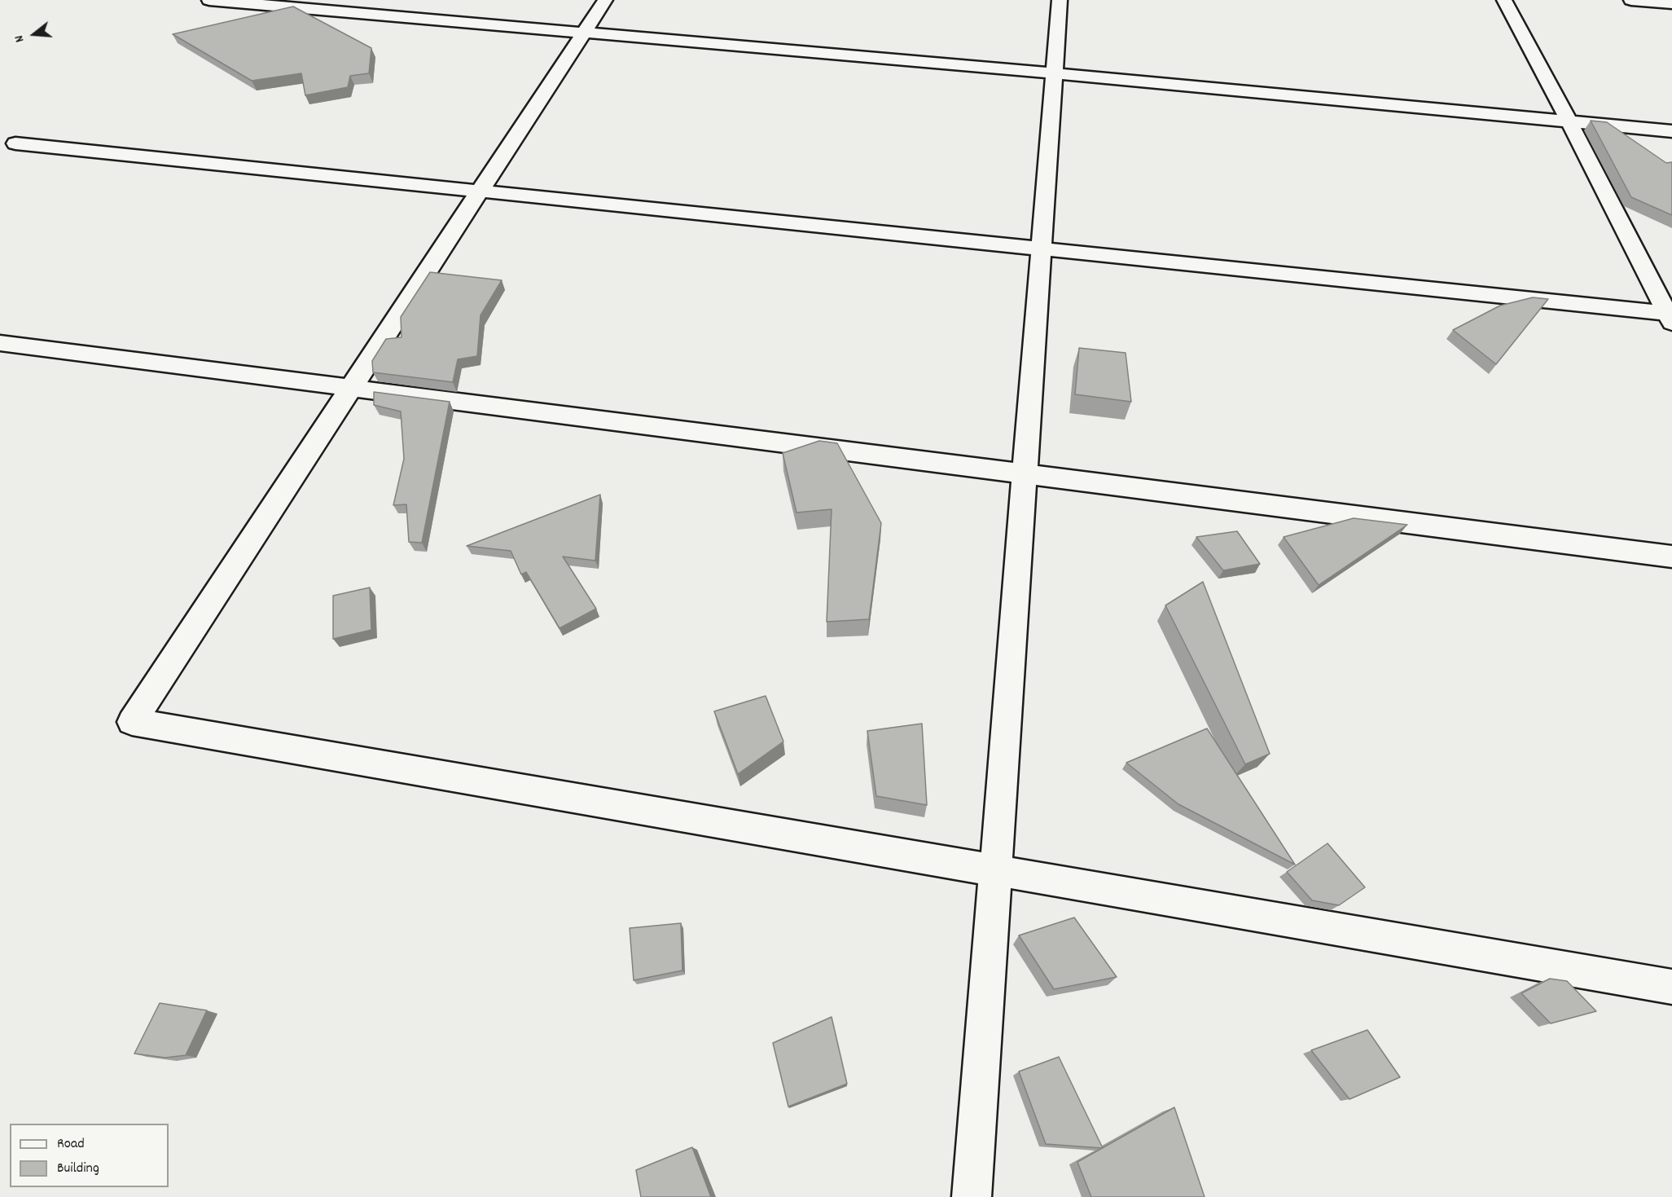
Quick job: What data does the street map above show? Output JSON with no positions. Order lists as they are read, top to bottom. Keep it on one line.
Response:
{"legend":["Road","Building"],"north":"left"}
